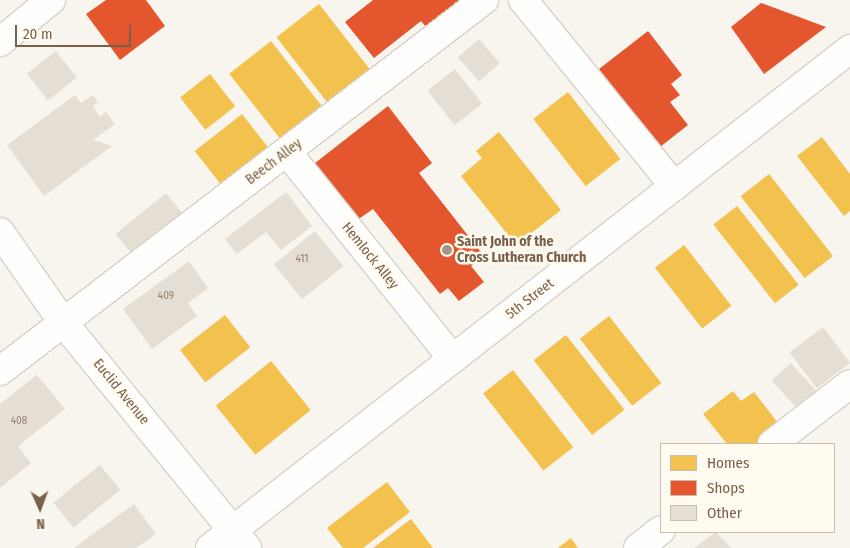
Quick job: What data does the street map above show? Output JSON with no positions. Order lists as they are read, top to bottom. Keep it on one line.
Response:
{"streets":{"street":["Beech Alley","Hemlock Alley","5th Street","Euclid Avenue"]},"crossings":[["Beech Alley","Hemlock Alley"],["Beech Alley","Euclid Avenue"],["Hemlock Alley","5th Street"],["5th Street","Euclid Avenue"]],"places":["Saint John of the Cross Lutheran Church"],"house_numbers":["411","409","408"],"legend":["Homes","Shops","Other"],"scale_bar":"20 m","north":"bottom"}
